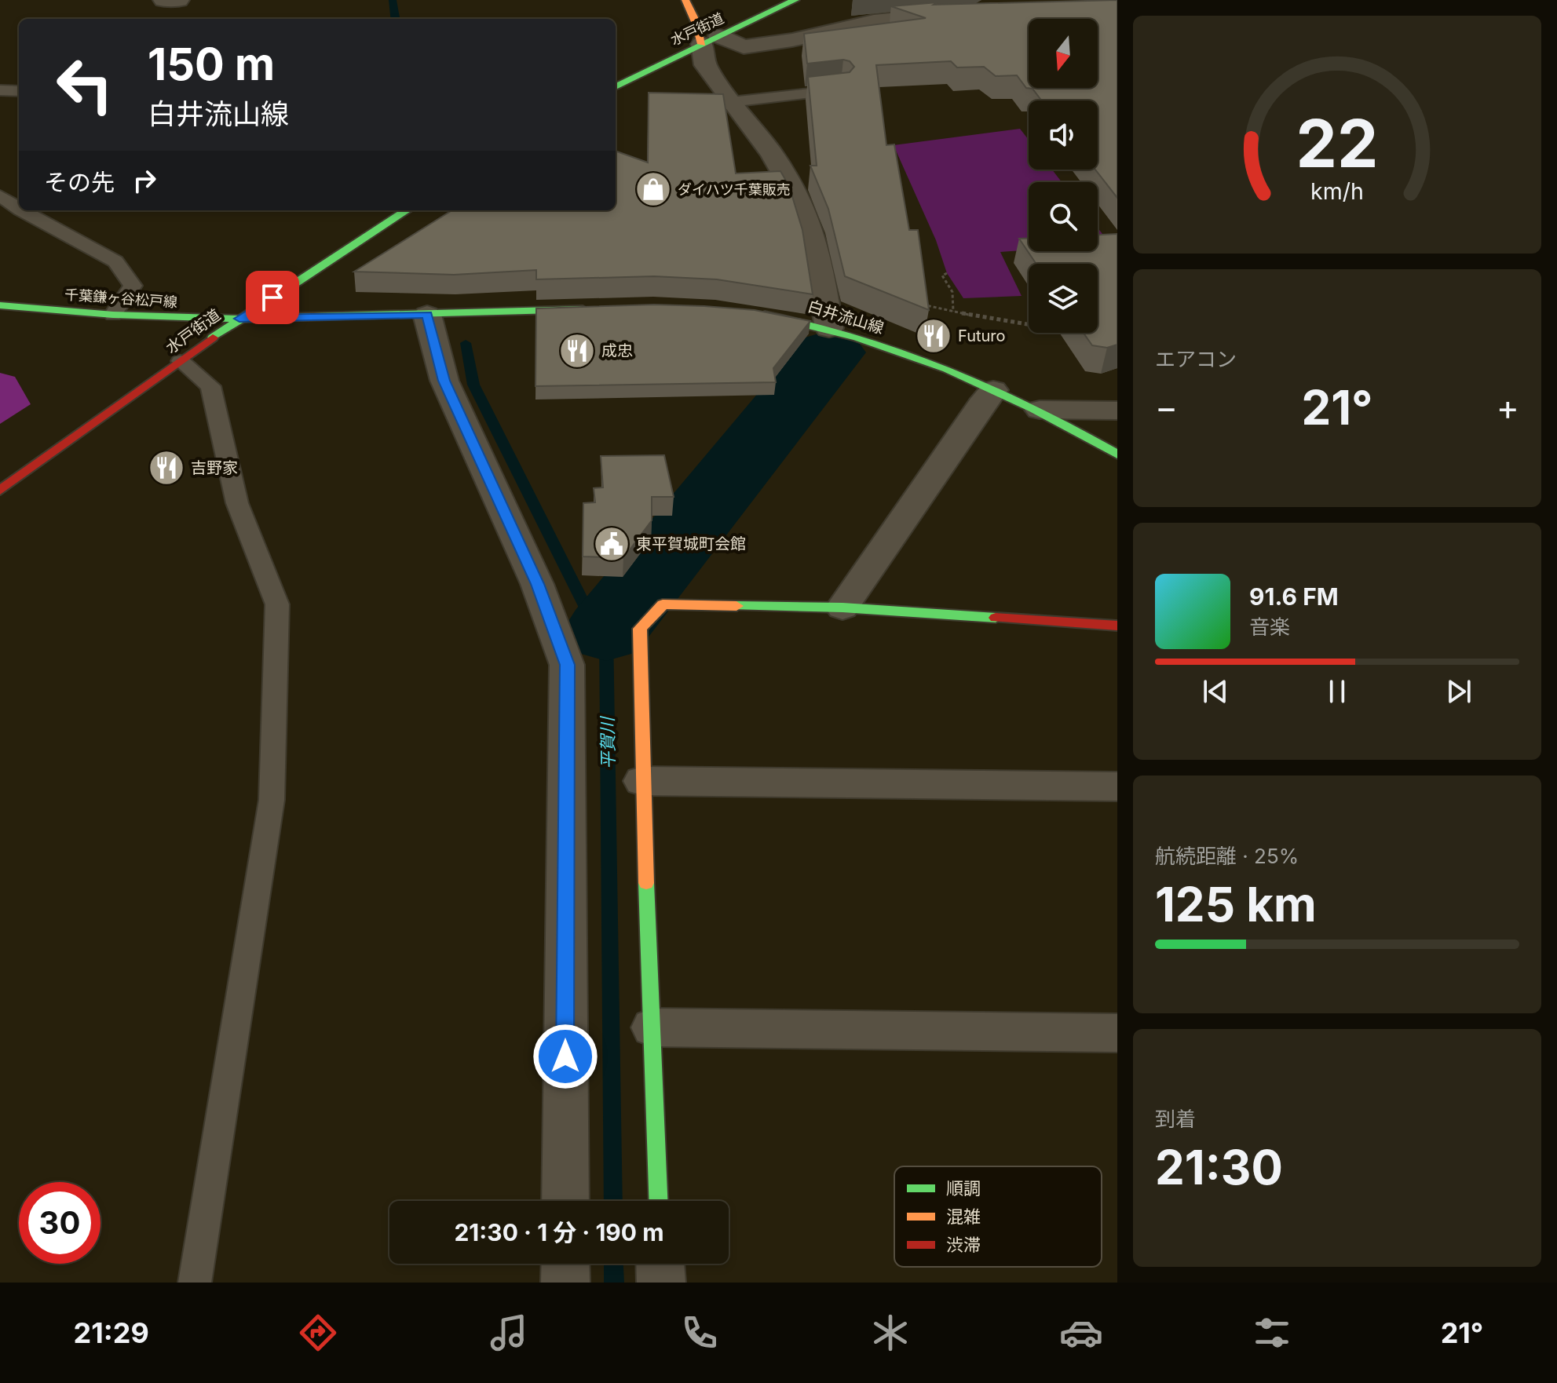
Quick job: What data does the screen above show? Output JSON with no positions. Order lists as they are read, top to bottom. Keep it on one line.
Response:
{"streets":{"main road":["水戸街道","千葉鎌ヶ谷松戸線","白井流山線"]},"crossings":[["水戸街道","千葉鎌ヶ谷松戸線"]],"water":["平賀川"],"places":{"shop":["ダイハツ千葉販売"],"restaurant":["Futuro","成忠","吉野家"],"public building":["東平賀城町会館"]},"legend":["順調","混雑","渋滞"],"north":"bottom","page":{"turn":["150 m","白井流山線"],"then":"その先","tile":["エアコン",["航続距離 · 25%","125 km"],["到着","21:30"]],"heat":["−","21°","+"],"song":["91.6 FM","音楽"],"limit":"30","trip":"21:30 · 1 分 · 190 m","tabs":["21:29","21°"],"gauge":["22","km/h"]}}
